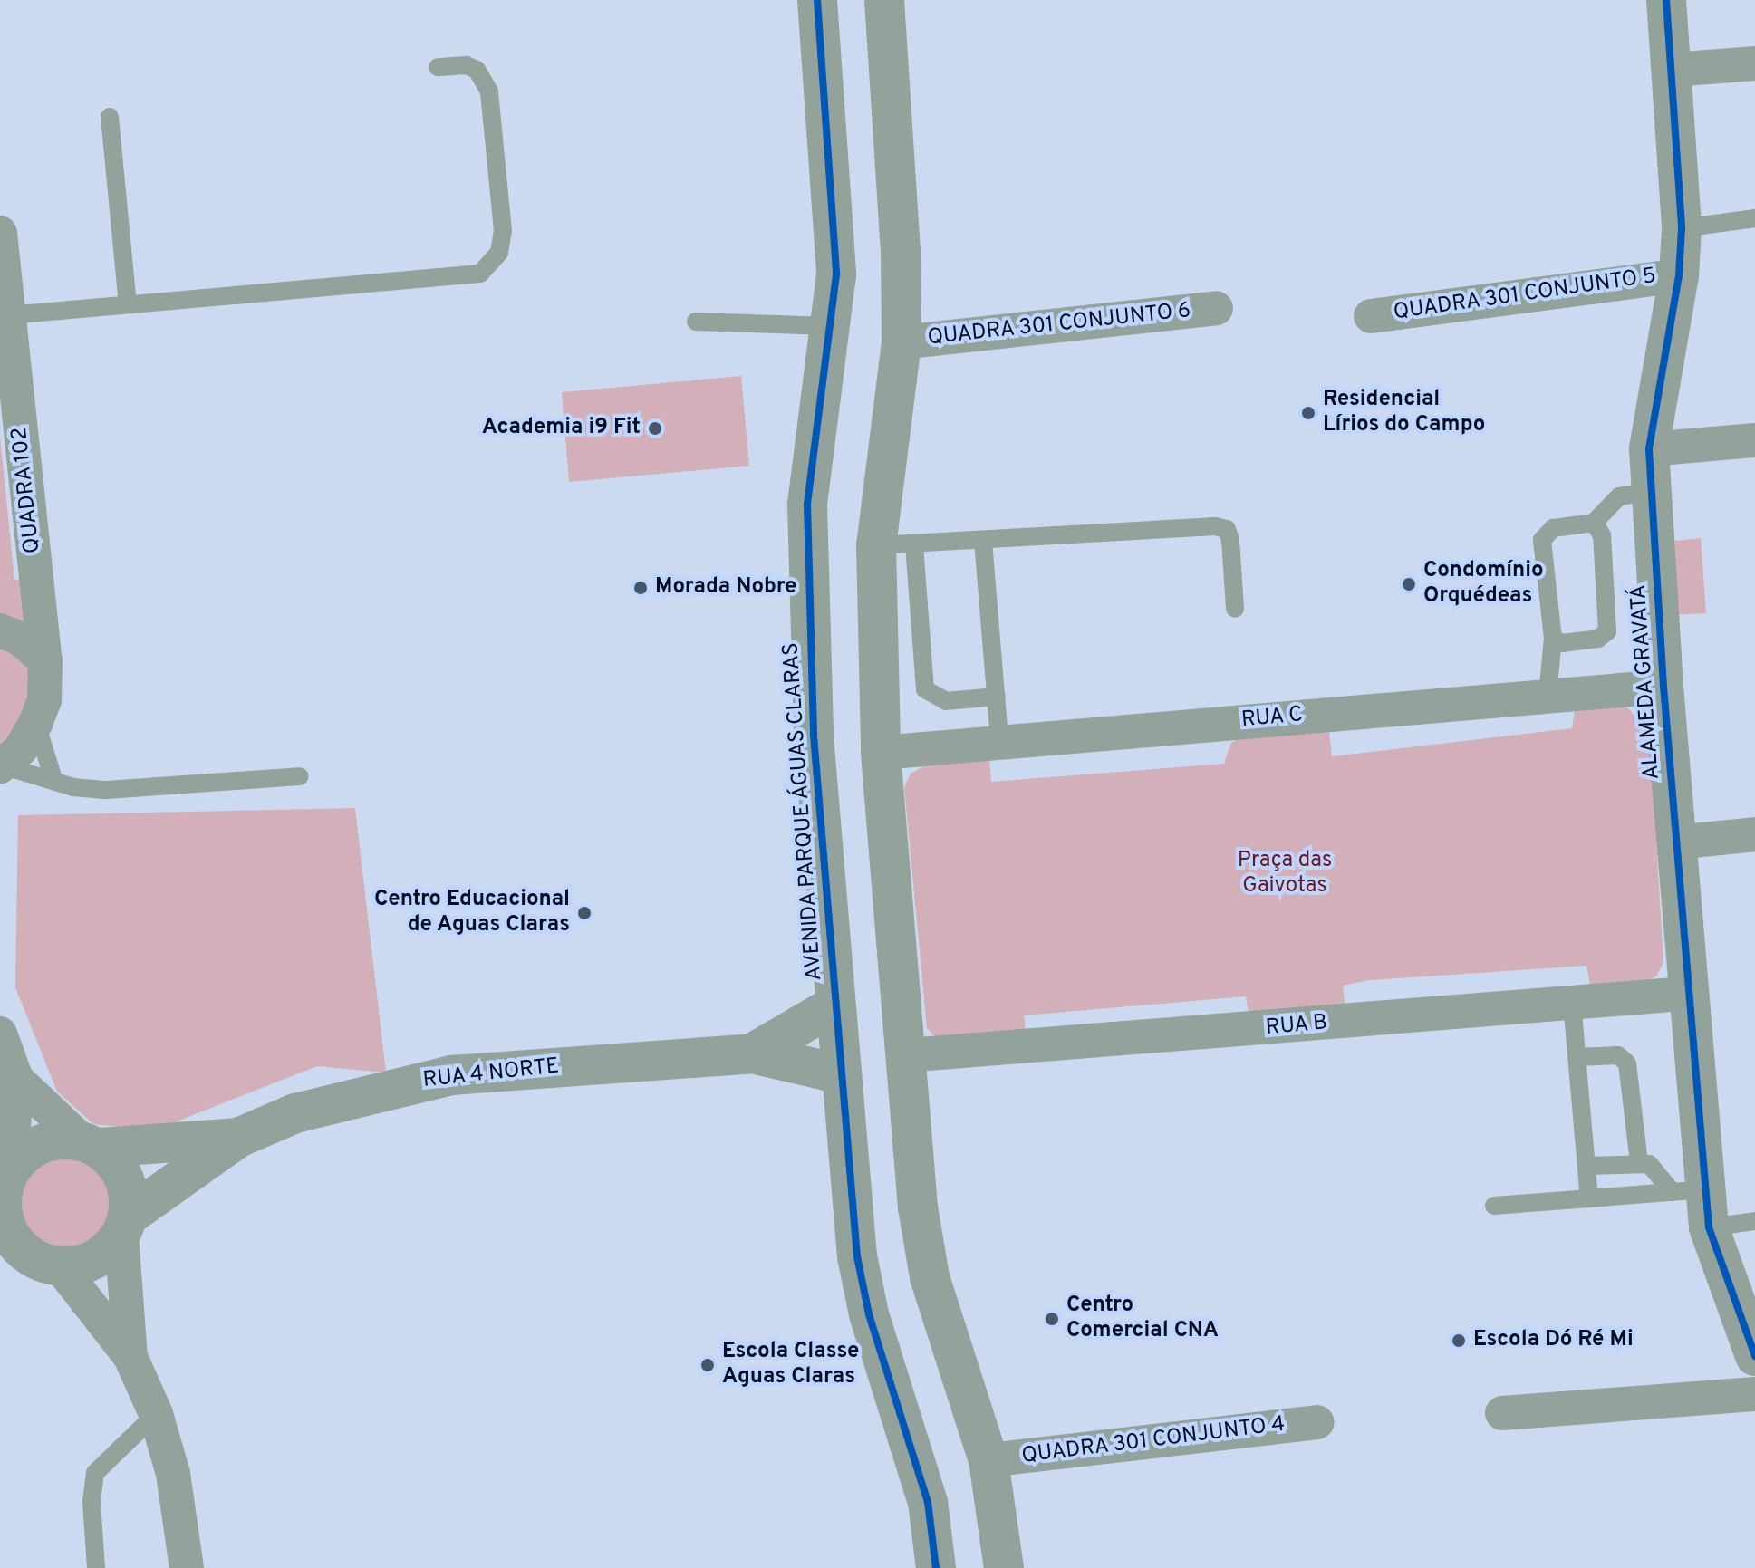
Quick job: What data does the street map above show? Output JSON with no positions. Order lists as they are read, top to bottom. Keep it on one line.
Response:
{"streets":{"street":["QUADRA 301 CONJUNTO 5","QUADRA 301 CONJUNTO 6","QUADRA 102","ALAMEDA GRAVATÁ","RUA C","AVENIDA PARQUE ÁGUAS CLARAS","RUA B","RUA 4 NORTE","QUADRA 301 CONJUNTO 4"]},"crossings":[["QUADRA 301 CONJUNTO 5","ALAMEDA GRAVATÁ"],["ALAMEDA GRAVATÁ","RUA C"],["ALAMEDA GRAVATÁ","RUA B"],["AVENIDA PARQUE ÁGUAS CLARAS","RUA 4 NORTE"]],"parks":["Praça das Gaivotas"],"places":["Residencial Lírios do Campo","Academia i9 Fit","Condomínio Orquédeas","Morada Nobre","Centro Educacional de Aguas Claras","Centro Comercial CNA","Escola Dó Ré Mi","Escola Classe Aguas Claras"]}
